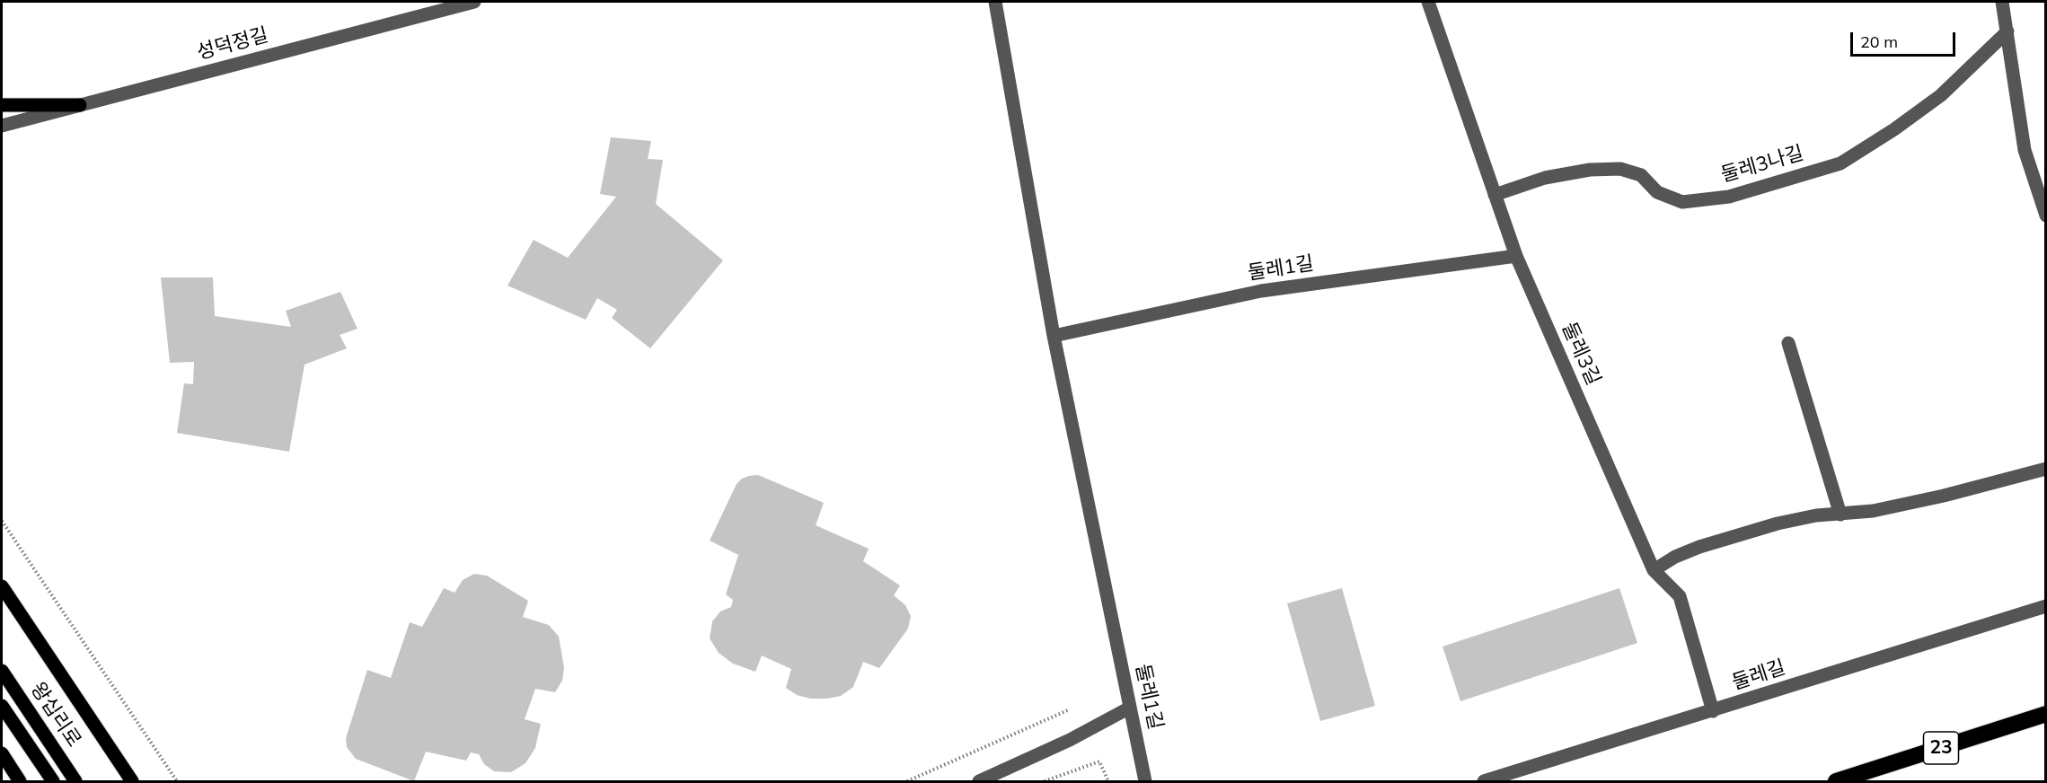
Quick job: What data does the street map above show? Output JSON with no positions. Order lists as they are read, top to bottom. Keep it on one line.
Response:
{"streets":{"highway":["23"],"main road":["왕십리로"],"street":["성덕정길","둘레3나길","둘레1길","둘레3길","둘레길"]},"crossings":[["둘레3나길","둘레3길"],["둘레1길","둘레3길"],["둘레3길","둘레길"]],"scale_bar":"20 m"}
